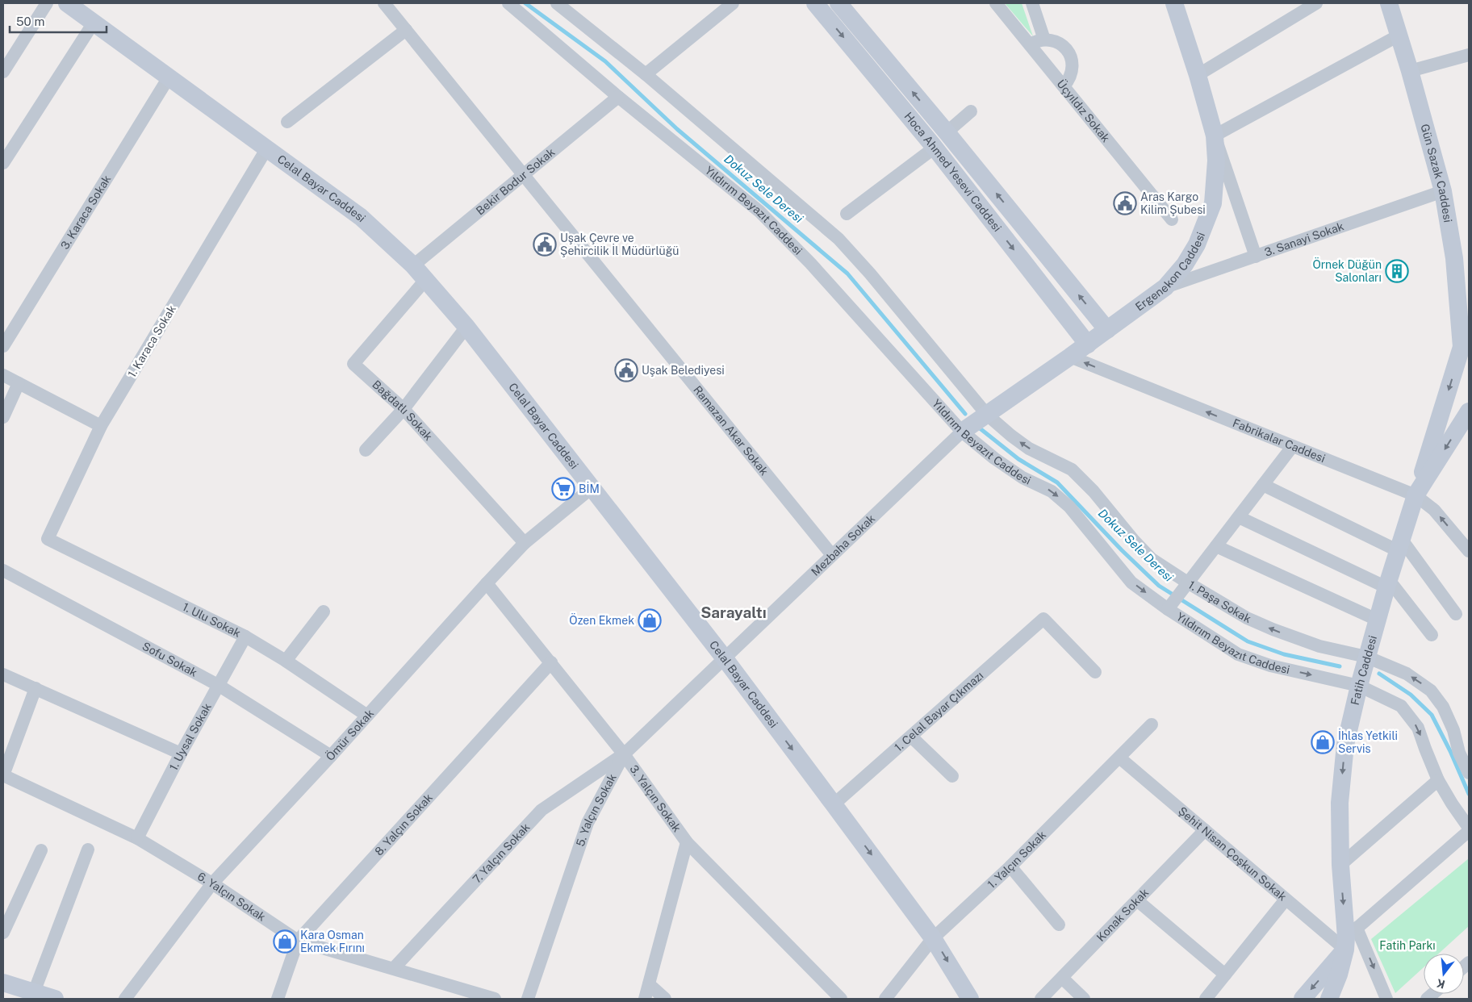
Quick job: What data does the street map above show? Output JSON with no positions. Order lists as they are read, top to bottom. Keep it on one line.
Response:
{"streets":{"street":["Üçyıldız Sokak","Hoca Ahmed Yesevi Caddesi","Gün Sazak Caddesi","Bekir Bodur Sokak","Celal Bayar Caddesi","Yıldırım Beyazıt Caddesi","3. Karaca Sokak","3. Sanayi Sokak","Ergenekon Caddesi","1. Karaca Sokak","Bağdatlı Sokak","Ramazan Akar Sokak","Fabrikalar Caddesi","Mezbaha Sokak","1. Paşa Sokak","1. Ulu Sokak","Sofu Sokak","Fatih Caddesi","1. Celal Bayar Çıkmazı","Ömür Sokak","1. Uysal Sokak","3. Yalçın Sokak","5. Yalçın Sokak","8. Yalçın Sokak","7. Yalçın Sokak","Şehit Nisan Çoşkun Sokak","1. Yalçın Sokak","6. Yalçın Sokak","Konak Sokak"]},"crossings":[["Hoca Ahmed Yesevi Caddesi","Ergenekon Caddesi"],["Gün Sazak Caddesi","3. Sanayi Sokak"],["Bekir Bodur Sokak","Celal Bayar Caddesi"],["Bekir Bodur Sokak","Yıldırım Beyazıt Caddesi"],["Bekir Bodur Sokak","Ramazan Akar Sokak"],["Celal Bayar Caddesi","3. Karaca Sokak"],["Celal Bayar Caddesi","1. Karaca Sokak"],["Celal Bayar Caddesi","Bağdatlı Sokak"],["Celal Bayar Caddesi","Mezbaha Sokak"],["Celal Bayar Caddesi","1. Celal Bayar Çıkmazı"],["Celal Bayar Caddesi","Ömür Sokak"],["Celal Bayar Caddesi","5. Yalçın Sokak"],["Celal Bayar Caddesi","1. Yalçın Sokak"],["Yıldırım Beyazıt Caddesi","Ergenekon Caddesi"],["Yıldırım Beyazıt Caddesi","Mezbaha Sokak"],["Yıldırım Beyazıt Caddesi","1. Paşa Sokak"],["Yıldırım Beyazıt Caddesi","Fatih Caddesi"],["3. Sanayi Sokak","Ergenekon Caddesi"],["Ergenekon Caddesi","Fabrikalar Caddesi"],["Ergenekon Caddesi","Mezbaha Sokak"],["Ergenekon Caddesi","1. Paşa Sokak"],["1. Karaca Sokak","1. Ulu Sokak"],["Bağdatlı Sokak","Ömür Sokak"],["Ramazan Akar Sokak","Mezbaha Sokak"],["Fabrikalar Caddesi","Fatih Caddesi"],["Mezbaha Sokak","5. Yalçın Sokak"],["1. Paşa Sokak","Fatih Caddesi"],["1. Ulu Sokak","Ömür Sokak"],["1. Ulu Sokak","1. Uysal Sokak"],["Sofu Sokak","Ömür Sokak"],["Sofu Sokak","1. Uysal Sokak"],["Fatih Caddesi","Şehit Nisan Çoşkun Sokak"],["Ömür Sokak","3. Yalçın Sokak"],["Ömür Sokak","6. Yalçın Sokak"],["1. Uysal Sokak","6. Yalçın Sokak"],["3. Yalçın Sokak","5. Yalçın Sokak"],["3. Yalçın Sokak","8. Yalçın Sokak"],["3. Yalçın Sokak","7. Yalçın Sokak"],["5. Yalçın Sokak","7. Yalçın Sokak"],["8. Yalçın Sokak","6. Yalçın Sokak"],["7. Yalçın Sokak","6. Yalçın Sokak"],["Şehit Nisan Çoşkun Sokak","1. Yalçın Sokak"],["Şehit Nisan Çoşkun Sokak","Konak Sokak"]],"one_way":["Fatih Caddesi"],"districts":["Sarayaltı"],"water":["Dokuz Sele Deresi"],"parks":["Fatih Parkı"],"places":{"public building":["Aras Kargo Kilim Şubesi","Uşak Çevre ve Şehircilik İl Müdürlüğü","Uşak Belediyesi"],"building":["Örnek Düğün Salonları"],"supermarket":["BİM"],"shop":["Özen Ekmek","İhlas Yetkili Servis","Kara Osman Ekmek Fırını"]},"scale_bar":"50 m","north":"bottom"}
